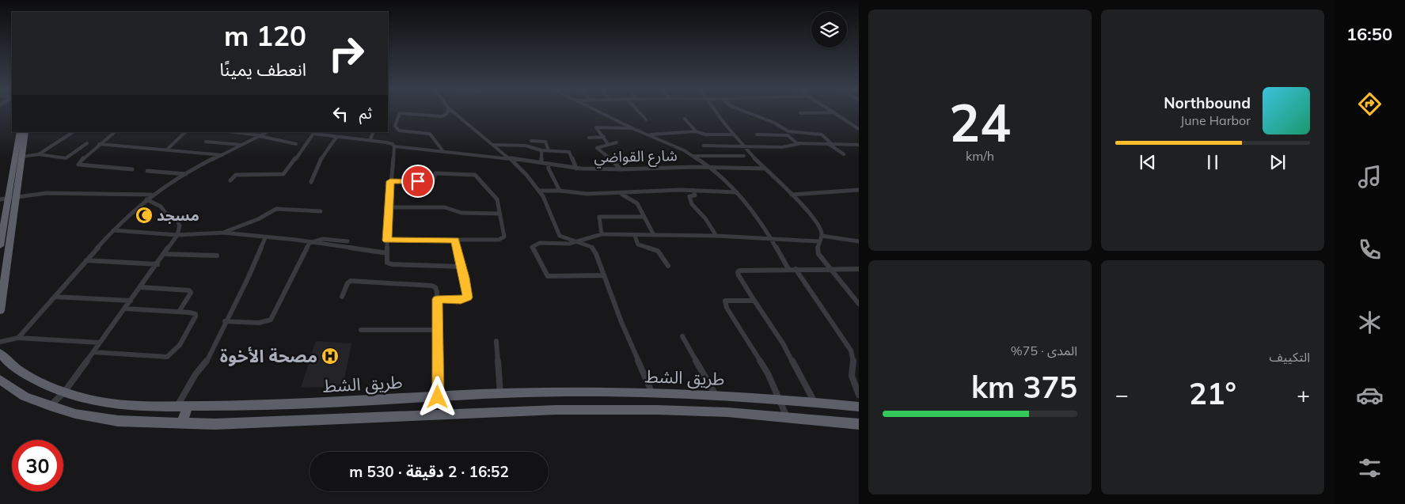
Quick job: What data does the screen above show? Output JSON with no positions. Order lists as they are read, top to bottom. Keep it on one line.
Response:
{"streets":{"highway":["طريق الشط"],"street":["شارع القواضي"]},"places":{"mosque":["مسجد"],"hospital":["مصحة الأخوة"]},"page":{"tabs":"16:50","tile":[["24","km/h"],"التكييف",["المدى · 75%","375 km"]],"turn":["120 m","انعطف يمينًا"],"song":["Northbound","June Harbor"],"then":"ثم","heat":["−","21°","+"],"limit":"30","trip":"16:52 · 2 دقيقة · 530 m"}}
